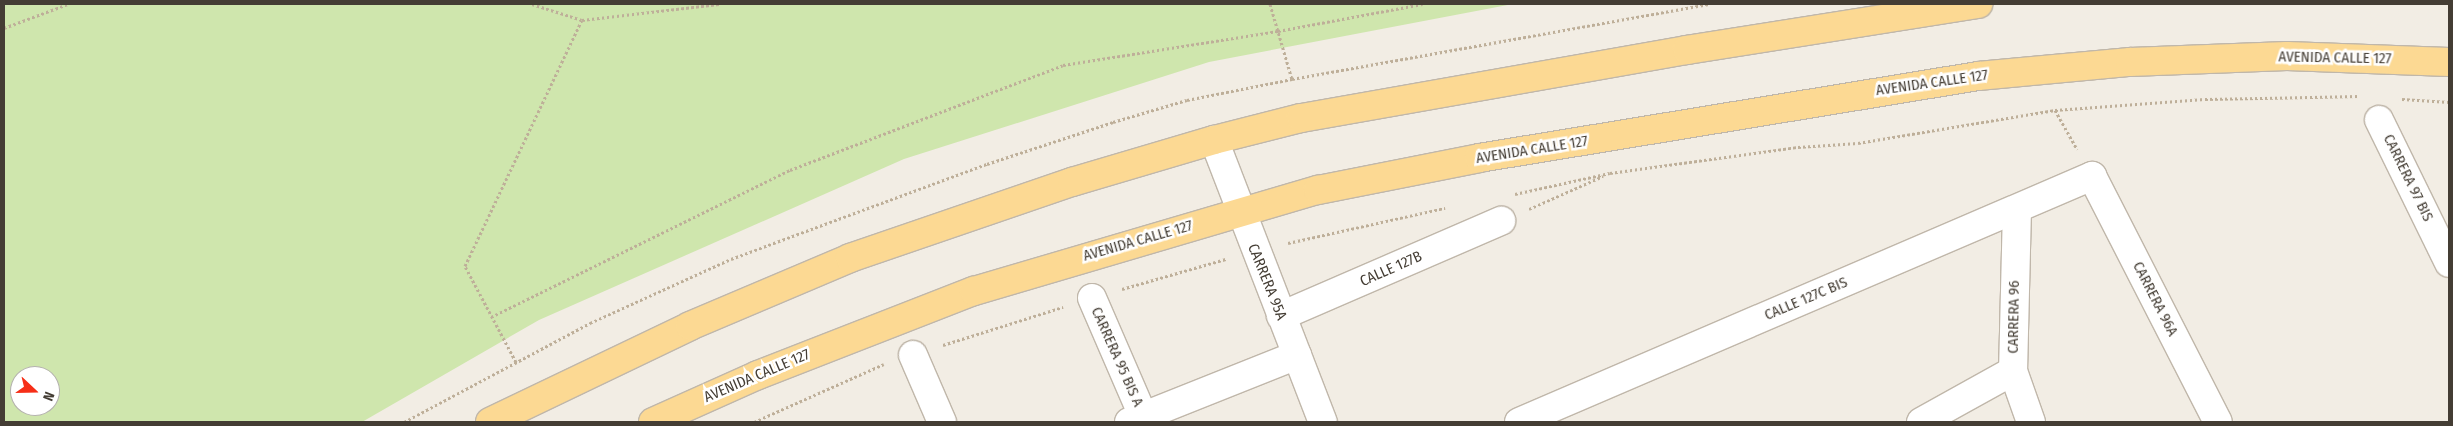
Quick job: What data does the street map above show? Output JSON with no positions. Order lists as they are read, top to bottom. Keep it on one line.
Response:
{"streets":{"main road":["AVENIDA CALLE 127"],"street":["CARRERA 97 BIS","CALLE 127B","CARRERA 95A","CALLE 127C BIS","CARRERA 96A","CARRERA 96","CARRERA 95 BIS A"]},"crossings":[["AVENIDA CALLE 127","CARRERA 95A"],["CALLE 127B","CARRERA 95A"],["CALLE 127C BIS","CARRERA 96A"],["CALLE 127C BIS","CARRERA 96"]],"north":"right"}
